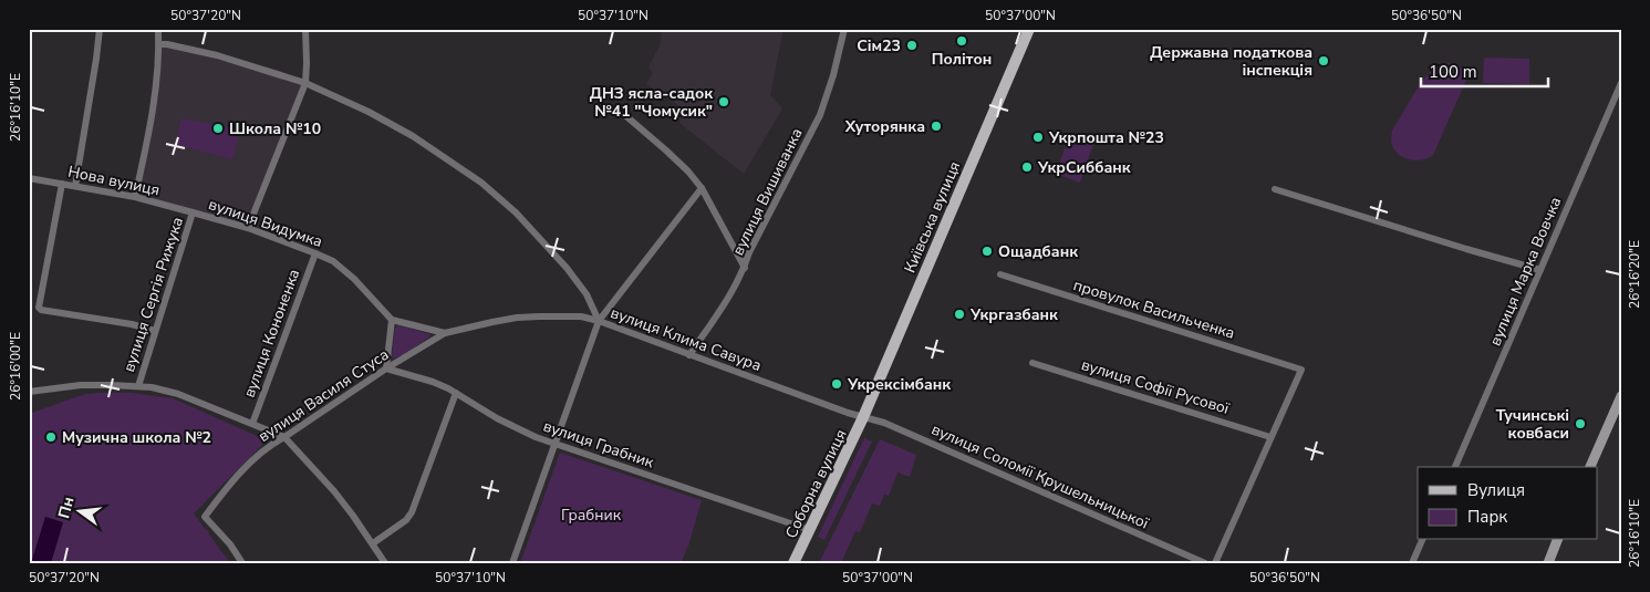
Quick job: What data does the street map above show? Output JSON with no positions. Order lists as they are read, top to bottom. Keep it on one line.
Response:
{"streets":{"main road":["Київська вулиця","Соборна вулиця"],"street":["Нова вулиця","вулиця Вишиванка","вулиця Видумка","вулиця Марка Вовчка","вулиця Сергія Рижука","провулок Васильченка","вулиця Кононенка","вулиця Клима Савура","вулиця Софії Русової","вулиця Василя Стуса","вулиця Грабник","вулиця Соломії Крушельницької"]},"crossings":[["Нова вулиця","вулиця Видумка"],["Нова вулиця","вулиця Сергія Рижука"],["вулиця Вишиванка","вулиця Клима Савура"],["Київська вулиця","вулиця Клима Савура"],["Київська вулиця","вулиця Соломії Крушельницької"],["Київська вулиця","Соборна вулиця"],["вулиця Видумка","вулиця Сергія Рижука"],["вулиця Видумка","вулиця Кононенка"],["провулок Васильченка","вулиця Софії Русової"],["вулиця Клима Савура","вулиця Соломії Крушельницької"],["вулиця Клима Савура","Соборна вулиця"],["вулиця Василя Стуса","вулиця Грабник"],["вулиця Грабник","Соборна вулиця"],["вулиця Соломії Крушельницької","Соборна вулиця"]],"parks":["Грабник"],"places":["Політон","Сім23","Державна податкова інспекція","ДНЗ ясла-садок №41 \"Чомусик\"","Хуторянка","Школа №10","Укрпошта №23","УкрСиббанк","Ощадбанк","Укргазбанк","Укрексімбанк","Тучинські ковбаси","Музична школа №2"],"legend":["Вулиця","Парк"],"scale_bar":"100 m","north":"left","coordinates":["50°37'20\"N","50°37'10\"N","50°37'00\"N","50°36'50\"N","26°16'10\"E","26°16'20\"E","26°16'00\"E"]}
